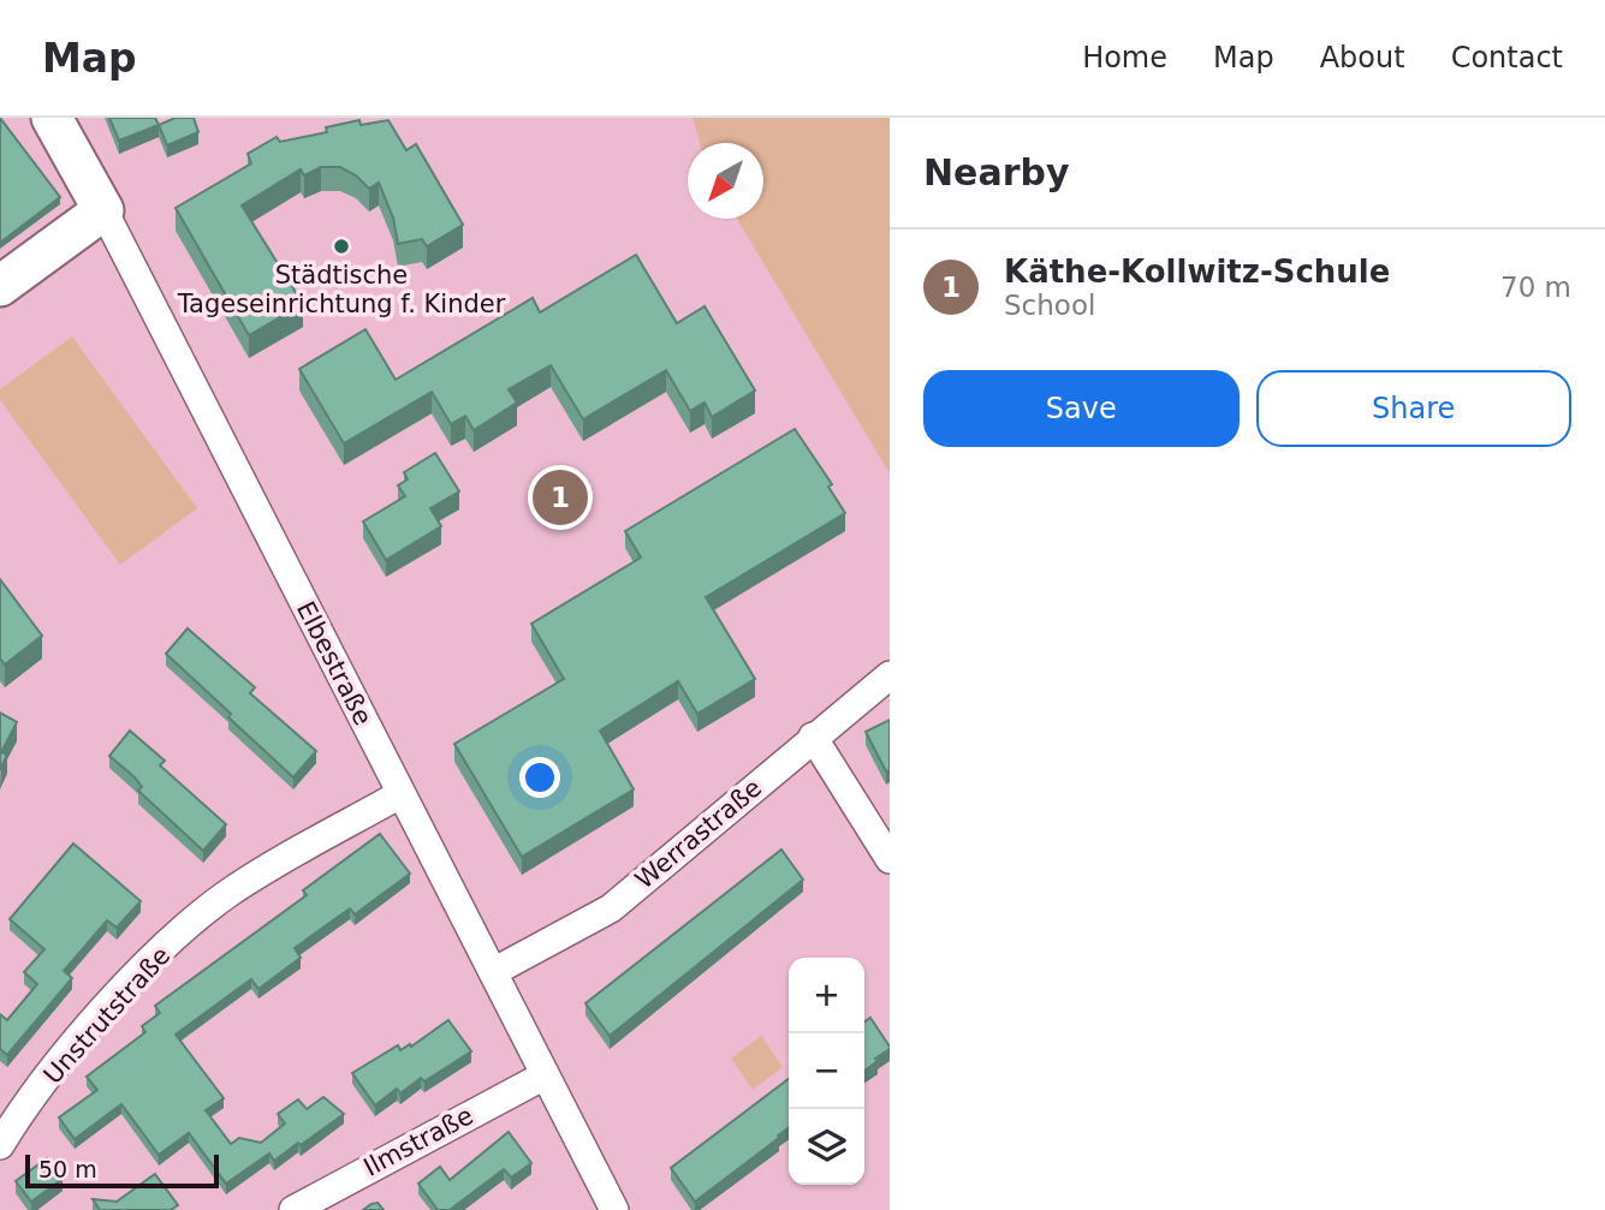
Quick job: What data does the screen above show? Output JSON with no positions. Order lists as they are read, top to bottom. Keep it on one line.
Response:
{"streets":{"main road":["Elbestraße"],"street":["Werrastraße","Unstrutstraße","Ilmstraße"]},"crossings":[["Elbestraße","Werrastraße"],["Elbestraße","Unstrutstraße"],["Elbestraße","Ilmstraße"]],"places":["Städtische Tageseinrichtung f. Kinder"],"scale_bar":"50 m","north":"bottom left","page":{"header":"Map","nav":["Home","Map","About","Contact"],"heading":"Nearby","list":[{"mark":"1","name":"Käthe-Kollwitz-Schule","note":"School","value":"70 m"}],"buttons":["Save","Share"],"pins":"1","map_buttons":["+","−"],"scale":"50 m"}}
